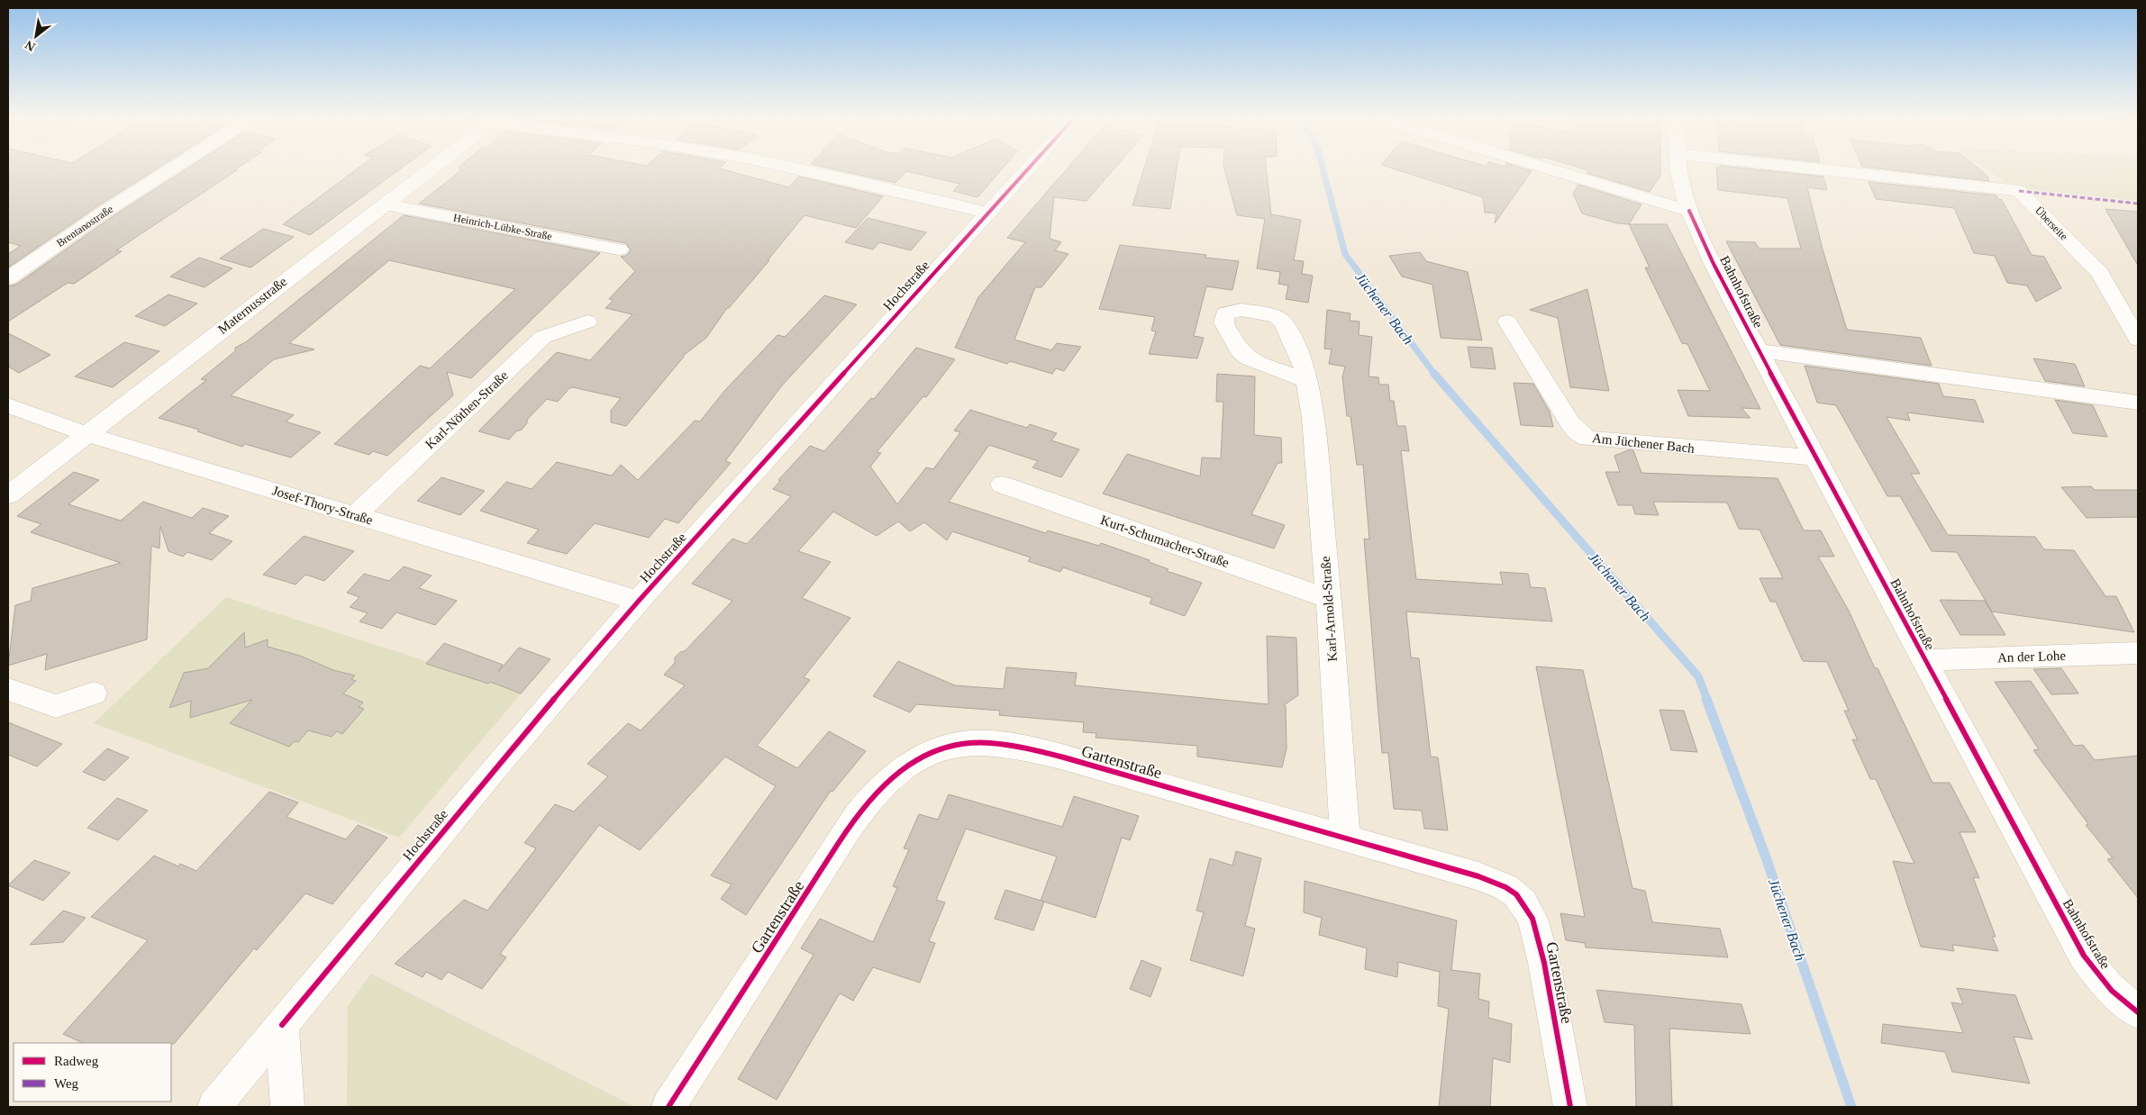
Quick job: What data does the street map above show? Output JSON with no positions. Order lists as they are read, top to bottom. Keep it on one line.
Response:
{"streets":{"street":["Überseite","Brentanostraße","Heinrich-Lübke-Straße","Hochstraße","Bahnhofstraße","Maternusstraße","Karl-Nöthen-Straße","Am Jüchener Bach","Josef-Thory-Straße","Kurt-Schumacher-Straße","Karl-Arnold-Straße","An der Lohe","Gartenstraße"]},"crossings":[["Heinrich-Lübke-Straße","Maternusstraße"],["Hochstraße","Josef-Thory-Straße"],["Bahnhofstraße","Am Jüchener Bach"],["Bahnhofstraße","An der Lohe"],["Maternusstraße","Josef-Thory-Straße"],["Karl-Nöthen-Straße","Josef-Thory-Straße"],["Kurt-Schumacher-Straße","Karl-Arnold-Straße"],["Karl-Arnold-Straße","Gartenstraße"]],"water":["Jüchener Bach"],"legend":["Radweg","Weg"],"north":"bottom left"}
